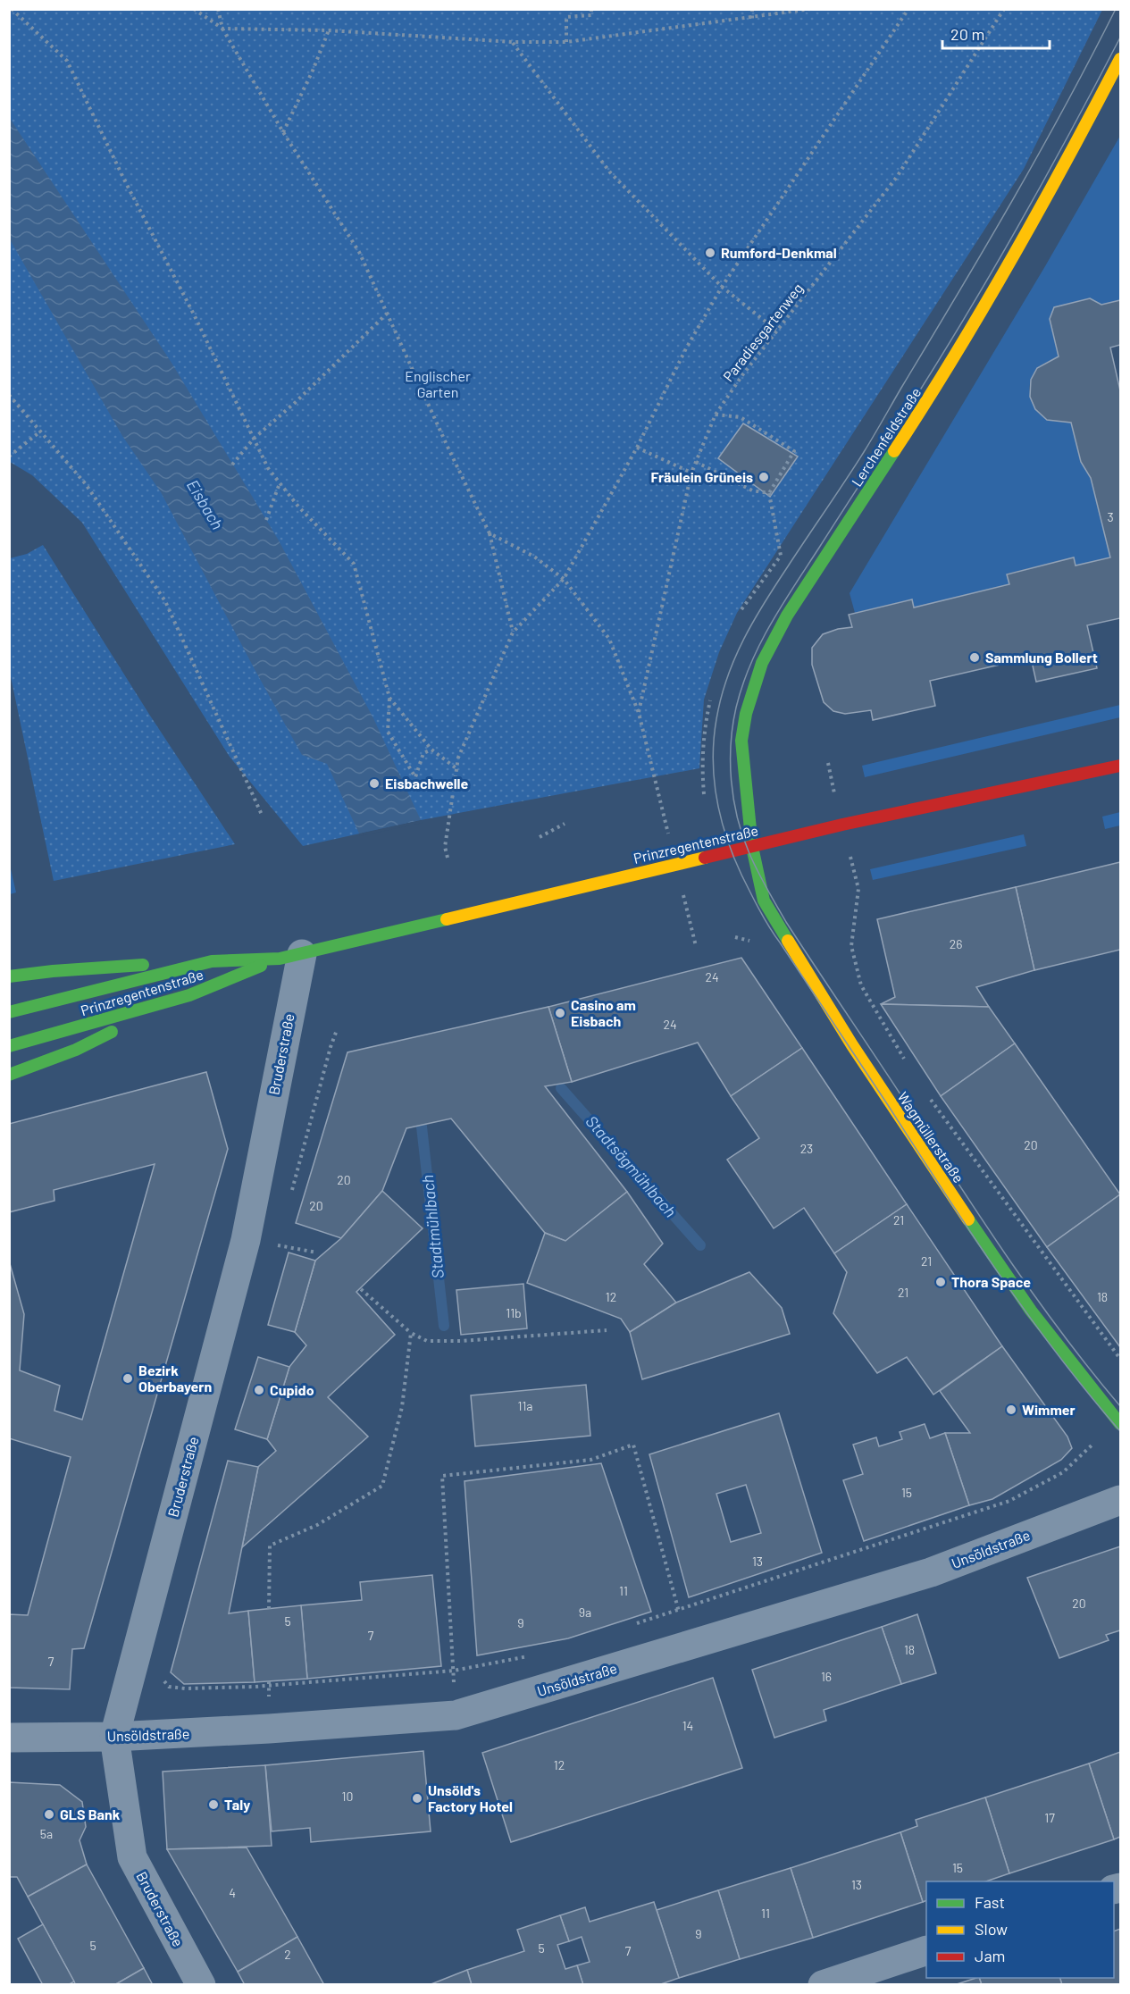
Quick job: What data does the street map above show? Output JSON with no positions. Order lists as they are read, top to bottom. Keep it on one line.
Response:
{"streets":{"main road":["Lerchenfeldstraße","Prinzregentenstraße","Wagmüllerstraße"],"street":["Bruderstraße","Unsöldstraße"],"path":["Paradiesgartenweg"]},"crossings":[["Lerchenfeldstraße","Prinzregentenstraße"],["Lerchenfeldstraße","Wagmüllerstraße"],["Prinzregentenstraße","Bruderstraße"],["Prinzregentenstraße","Wagmüllerstraße"],["Bruderstraße","Unsöldstraße"]],"water":["Eisbach","Stadtsägmühlbach","Stadtmühlbach"],"parks":["Englischer Garten"],"places":["Rumford-Denkmal","Fräulein Grüneis","Sammlung Bollert","Eisbachwelle","Casino am Eisbach","Thora Space","Bezirk Oberbayern","Cupido","Wimmer","Unsöld's Factory Hotel","Taly","GLS Bank"],"house_numbers":["3","26","24","24","20","23","20","20","21","21","21","12","18","11b","11a","15","13","11","20","9a","5","9","7","18","7","16","14","12","10","17","5a","15","13","4","11","9","5","5","7","2"],"legend":["Fast","Slow","Jam"],"scale_bar":"20 m"}
